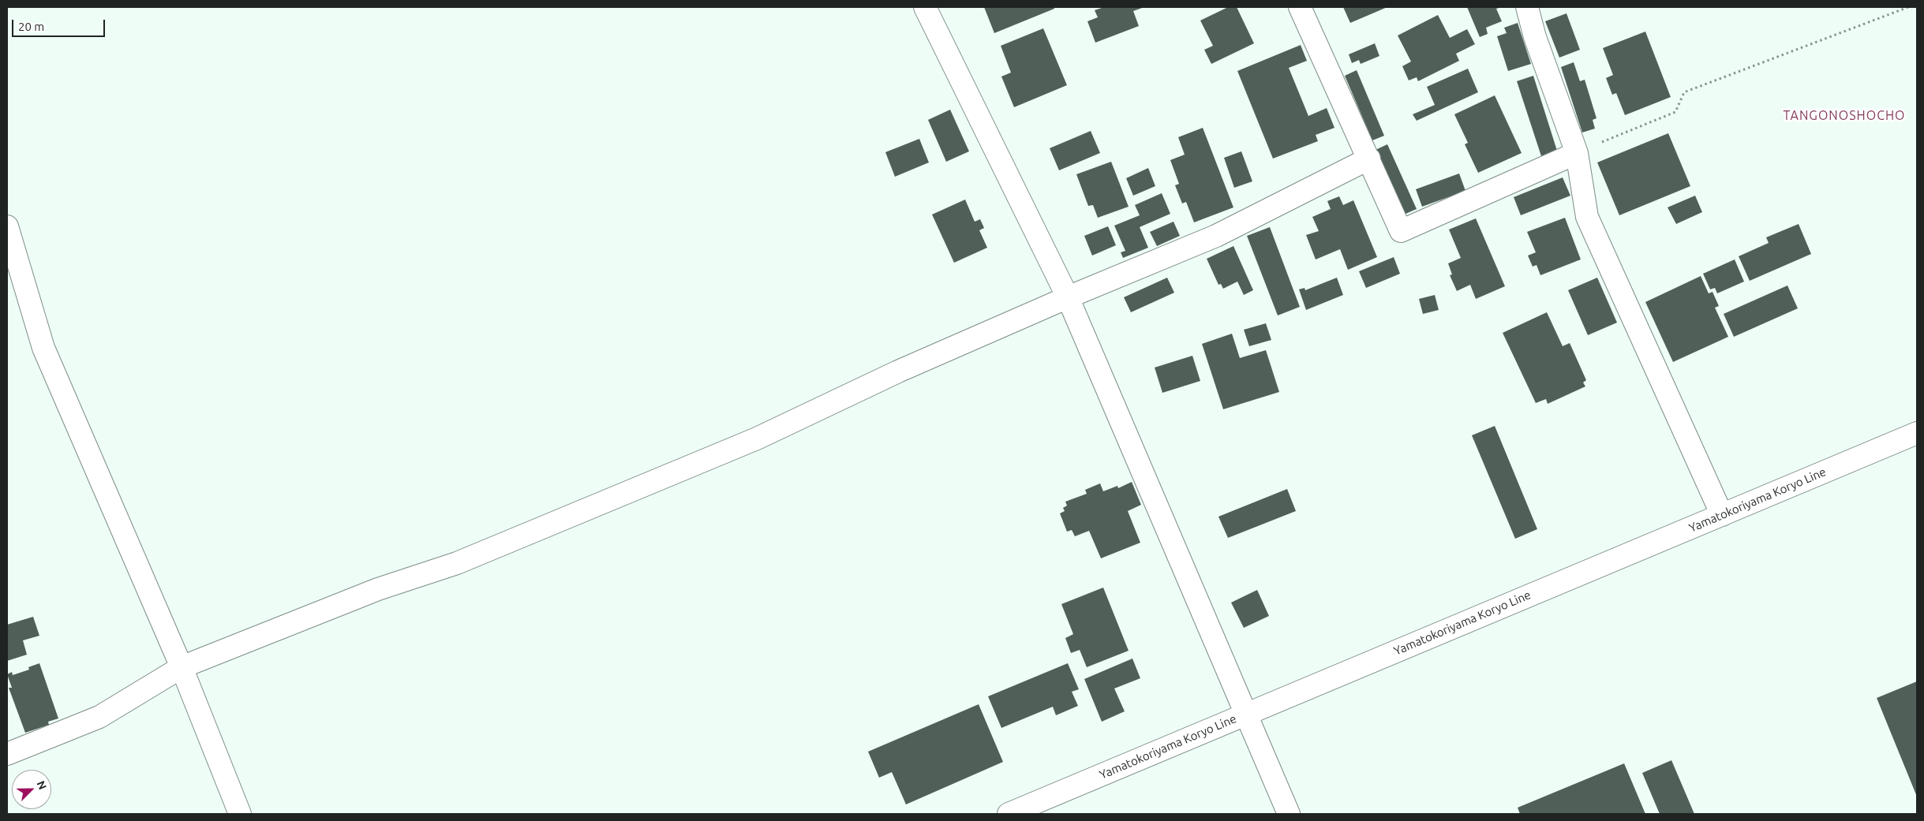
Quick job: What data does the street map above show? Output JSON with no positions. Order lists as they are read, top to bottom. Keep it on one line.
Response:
{"streets":{"street":["Yamatokoriyama Koryo Line"]},"districts":["TANGONOSHOCHO"],"scale_bar":"20 m","north":"top right"}
